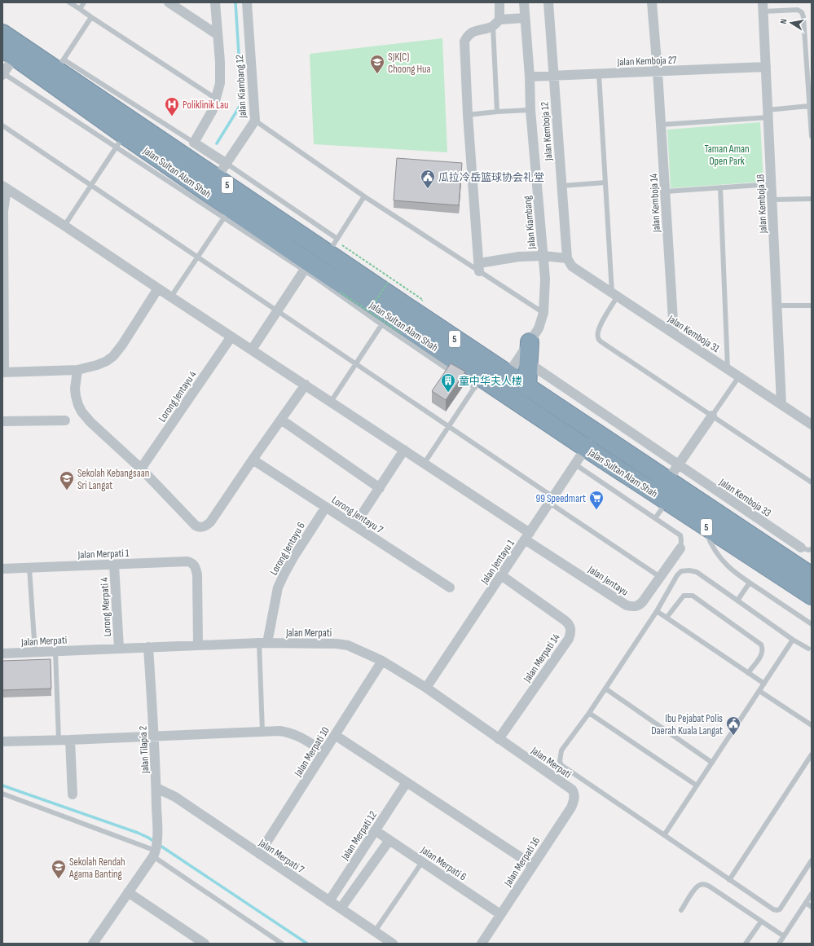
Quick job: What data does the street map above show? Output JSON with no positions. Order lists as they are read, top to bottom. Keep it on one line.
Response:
{"streets":{"highway":["Jalan Sultan Alam Shah","5"],"street":["Jalan Kemboja 27","Jalan Kiambang 12","Jalan Kemboja 12","Jalan Kemboja 14","Jalan Kemboja 18","Jalan Kiambang","Jalan Kemboja 31","Lorong Jentayu 4","Jalan Kemboja 33","Lorong Jentayu 7","Lorong Jentayu 6","Jalan Merpati 1","Jalan Jentayu 1","Jalan Jentayu","Lorong Merpati 4","Jalan Merpati","Jalan Merpati 14","Jalan Tilapia 2","Jalan Merpati 10","Jalan Merpati 12","Jalan Merpati 7","Jalan Merpati 16","Jalan Merpati 6"]},"crossings":[["Jalan Kemboja 27","Jalan Kemboja 12"],["Jalan Kemboja 27","Jalan Kemboja 14"],["Jalan Kemboja 27","Jalan Kemboja 18"],["Jalan Kemboja 27","Jalan Kiambang"],["Jalan Kiambang 12","Jalan Sultan Alam Shah"],["Jalan Kemboja 12","Jalan Kemboja 31"],["Jalan Sultan Alam Shah","Jalan Kiambang"],["Jalan Sultan Alam Shah","Jalan Jentayu 1"],["Jalan Kemboja 14","Jalan Kemboja 31"],["Jalan Kemboja 18","Jalan Kemboja 31"],["Lorong Jentayu 7","Lorong Jentayu 6"],["Lorong Jentayu 6","Jalan Merpati"],["Jalan Merpati 1","Lorong Merpati 4"],["Jalan Merpati 1","Jalan Merpati"],["Jalan Jentayu 1","Jalan Jentayu"],["Jalan Jentayu 1","Jalan Merpati"],["Jalan Jentayu 1","Jalan Merpati 14"],["Lorong Merpati 4","Jalan Merpati"],["Jalan Merpati","Jalan Merpati 14"],["Jalan Merpati","Jalan Tilapia 2"],["Jalan Merpati","Jalan Merpati 10"],["Jalan Merpati","Jalan Merpati 16"],["Jalan Tilapia 2","Jalan Merpati 7"],["Jalan Merpati 10","Jalan Merpati 7"],["Jalan Merpati 12","Jalan Merpati 7"],["Jalan Merpati 12","Jalan Merpati 6"],["Jalan Merpati 16","Jalan Merpati 6"]],"parks":["Taman Aman Open Park"],"places":{"school or university":["SJK(C) Choong Hua","Sekolah Kebangsaan Sri Langat","Sekolah Rendah Agama Banting"],"hospital":["Poliklinik Lau"],"public building":["瓜拉冷岳篮球协会礼堂","Ibu Pejabat Polis Daerah Kuala Langat"],"building":["童中华夫人楼"],"supermarket":["99 Speedmart"]},"north":"left"}
